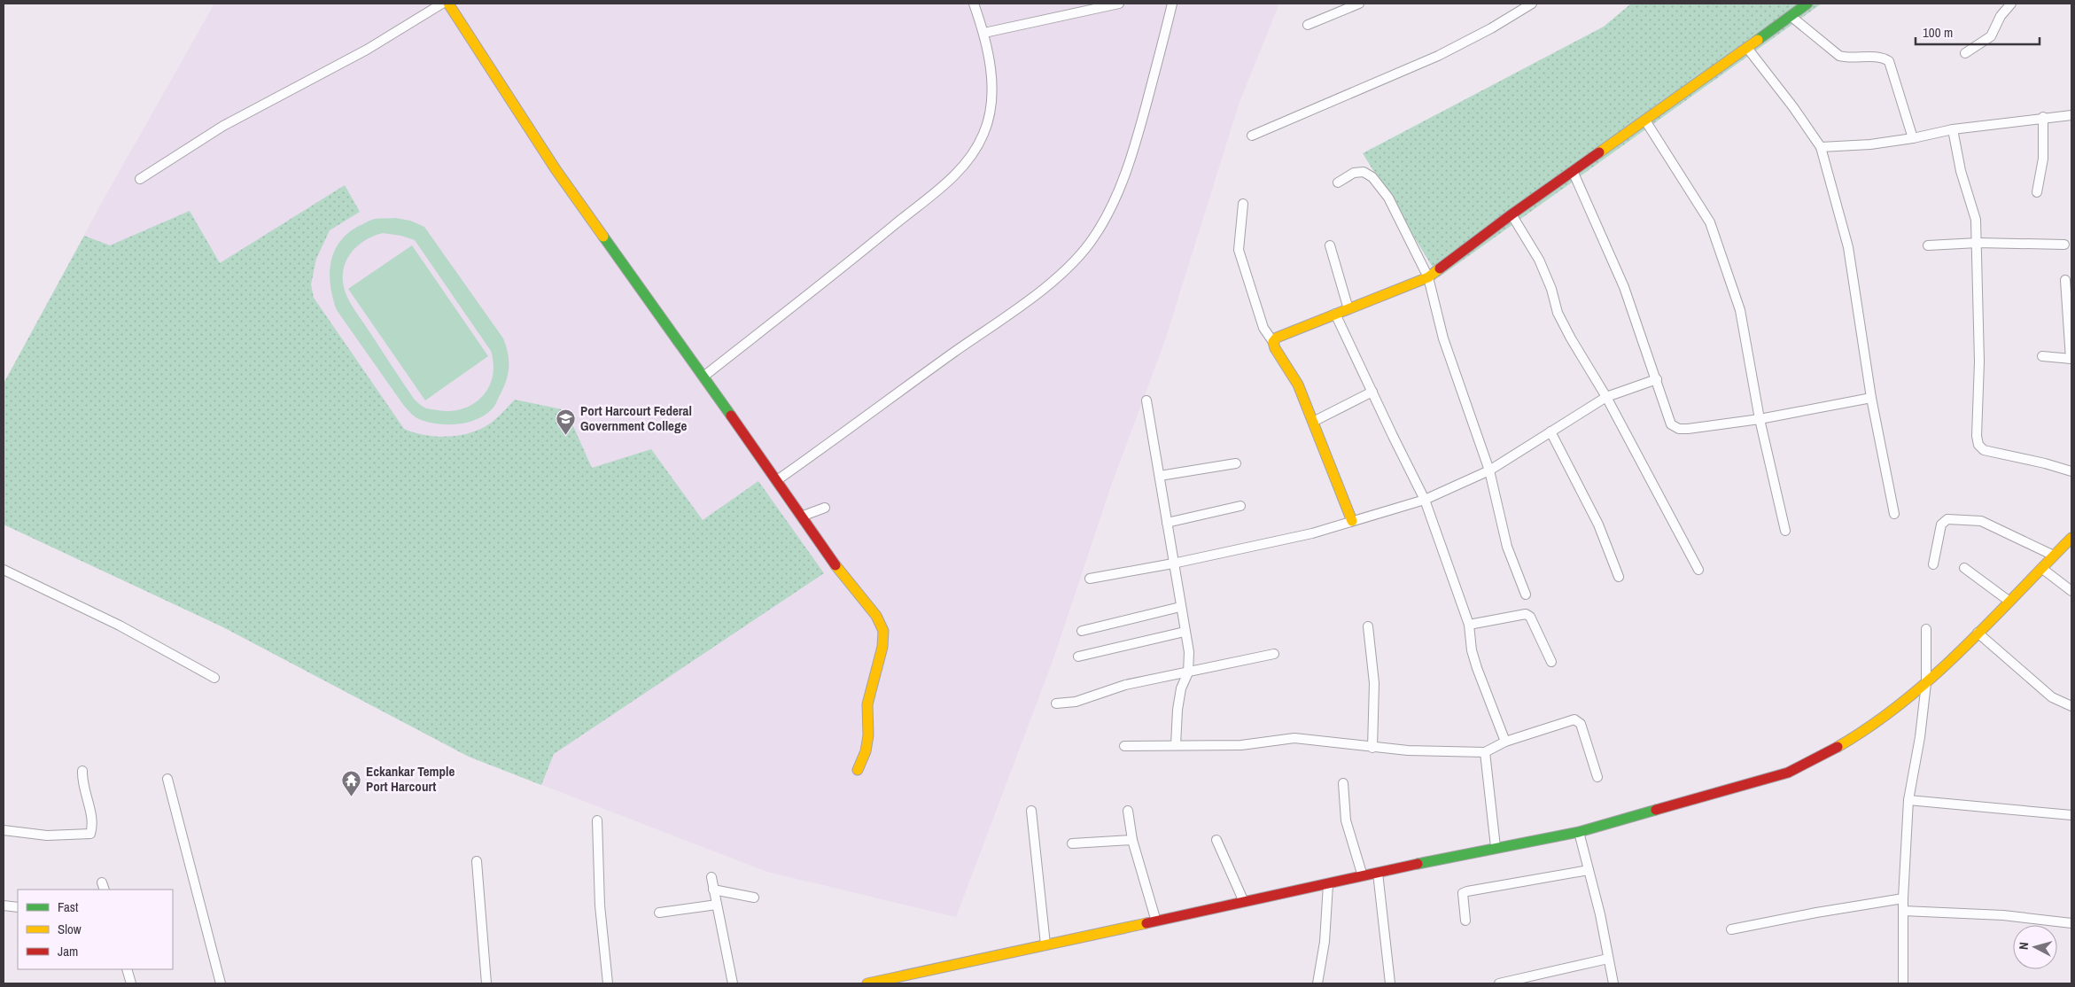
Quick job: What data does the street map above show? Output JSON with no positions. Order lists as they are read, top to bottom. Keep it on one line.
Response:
{"places":{"school or university":["Port Harcourt Federal Government College"],"temple":["Eckankar Temple Port Harcourt"]},"legend":["Fast","Slow","Jam"],"scale_bar":"100 m","north":"left"}
